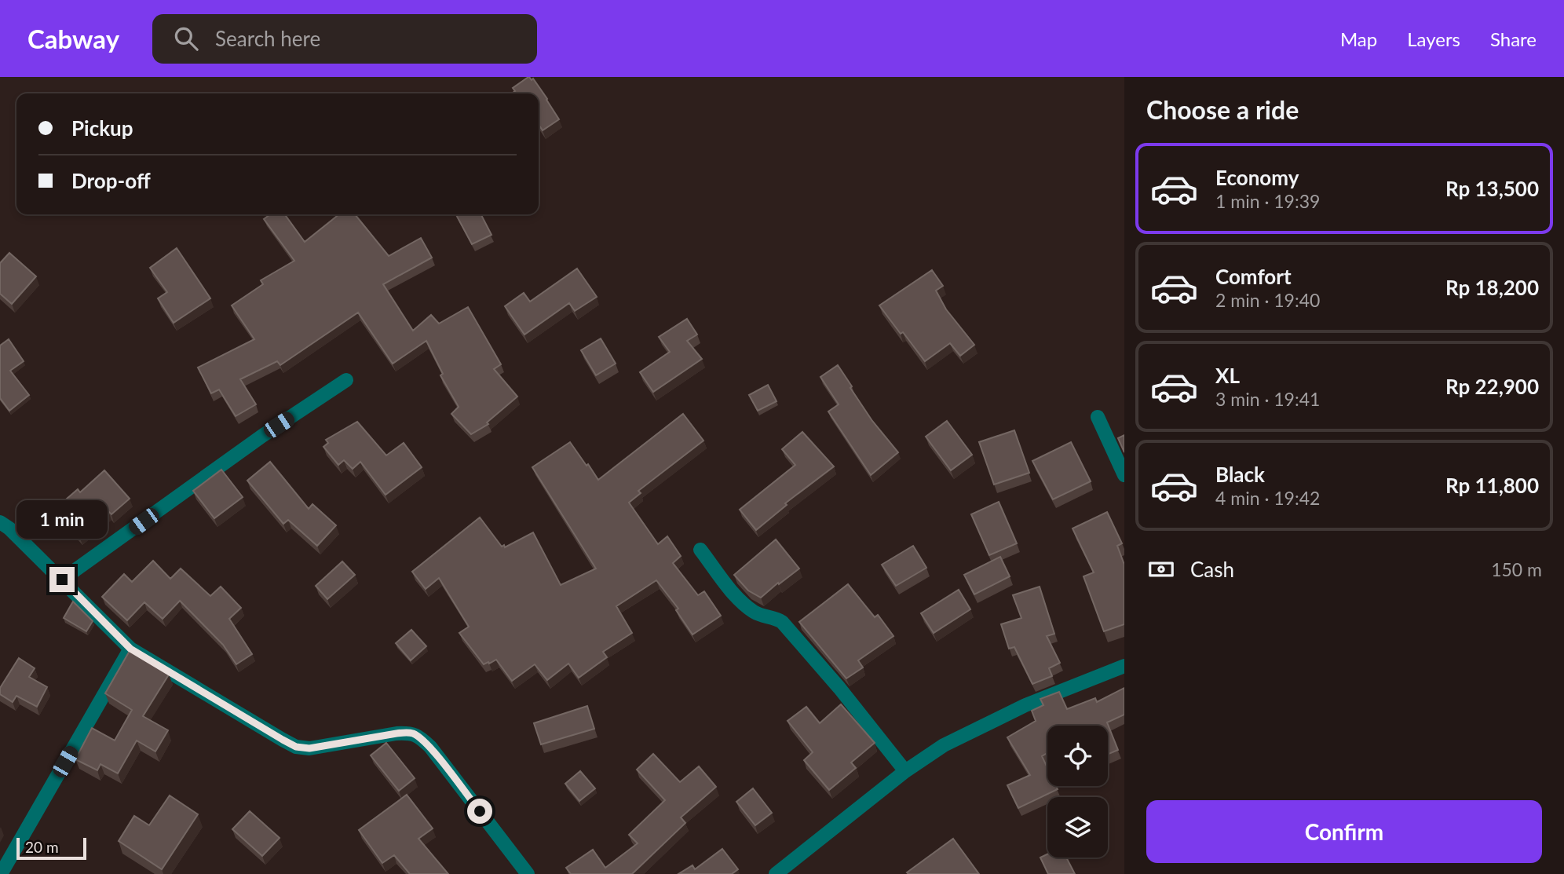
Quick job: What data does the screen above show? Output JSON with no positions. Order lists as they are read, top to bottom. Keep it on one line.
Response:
{"scale_bar":"20 m","page":{"header":"Cabway","search":"Search here","nav":["Map","Layers","Share"],"heading":"Choose a ride","banner":["Pickup","Drop-off"],"list":[{"name":"Economy","note":"1 min · 19:39","value":"Rp 13,500"},{"name":"Comfort","note":"2 min · 19:40","value":"Rp 18,200"},{"name":"XL","note":"3 min · 19:41","value":"Rp 22,900"},{"name":"Black","note":"4 min · 19:42","value":"Rp 11,800"}],"bubble":"1 min","pay":["Cash","150 m"],"buttons":"Confirm","scale":"20 m"}}
